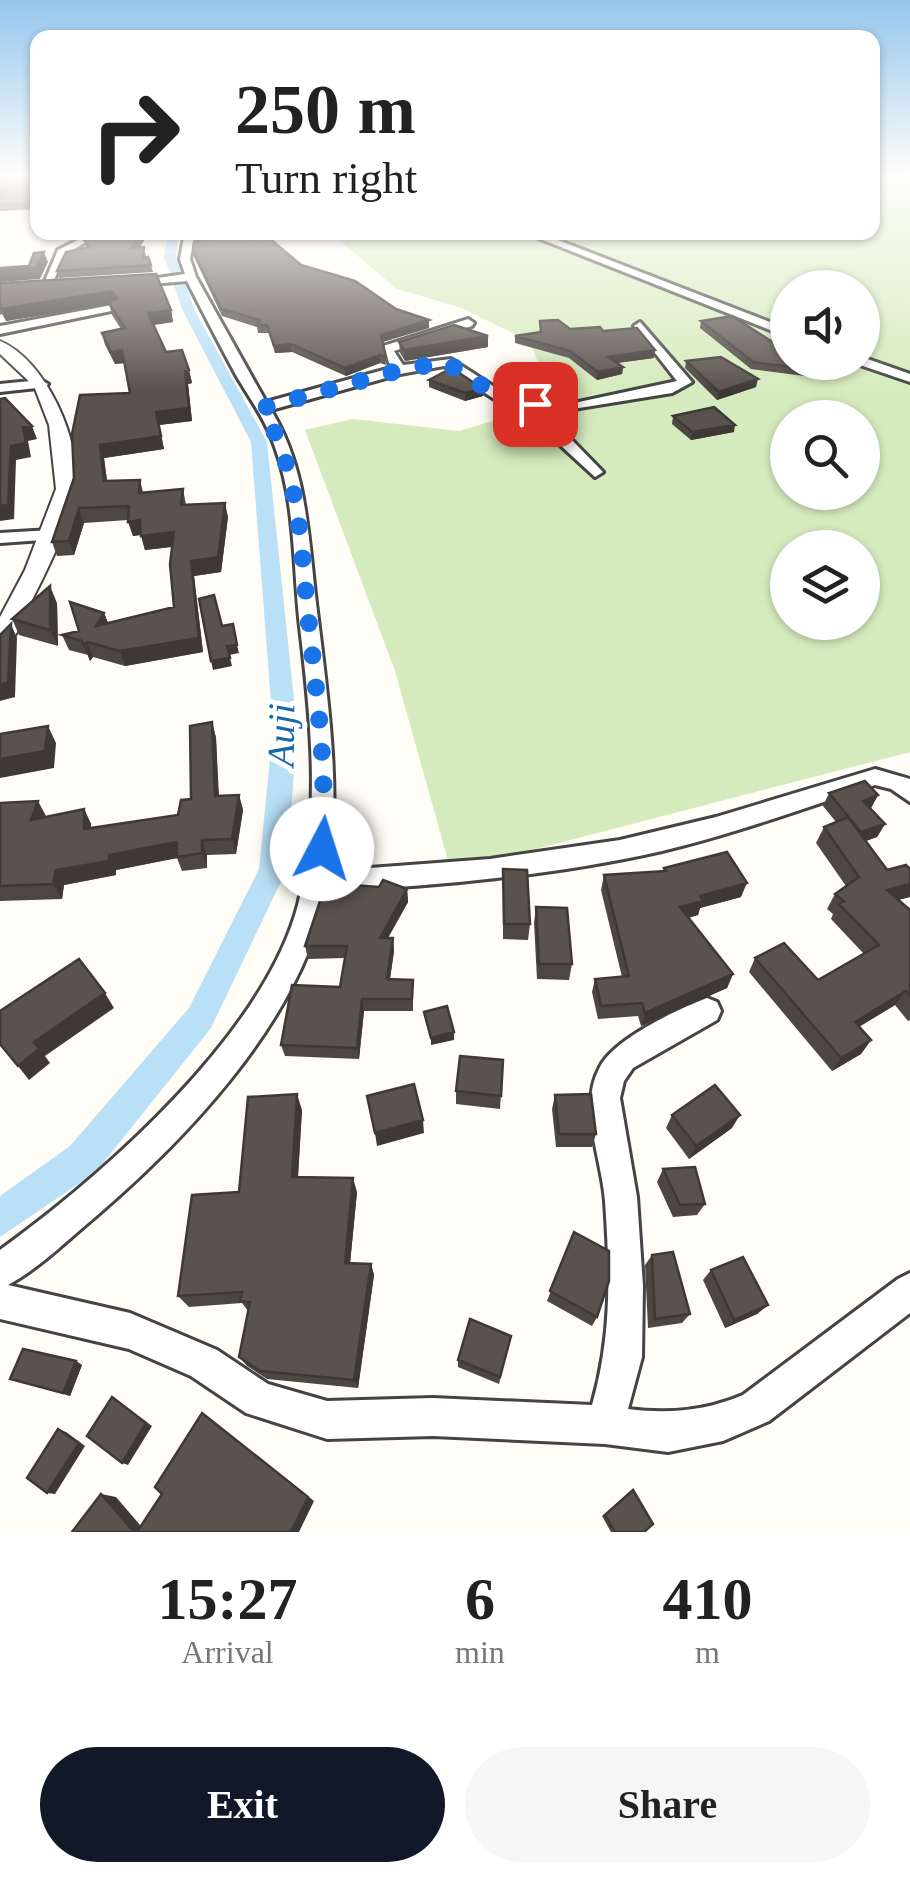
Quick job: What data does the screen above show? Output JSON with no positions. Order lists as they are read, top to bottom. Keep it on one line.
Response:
{"water":["Auji"],"page":{"turn":["250 m","Turn right"],"eta":["15:27","Arrival","6","min","410","m"],"buttons":["Exit","Share"]}}
